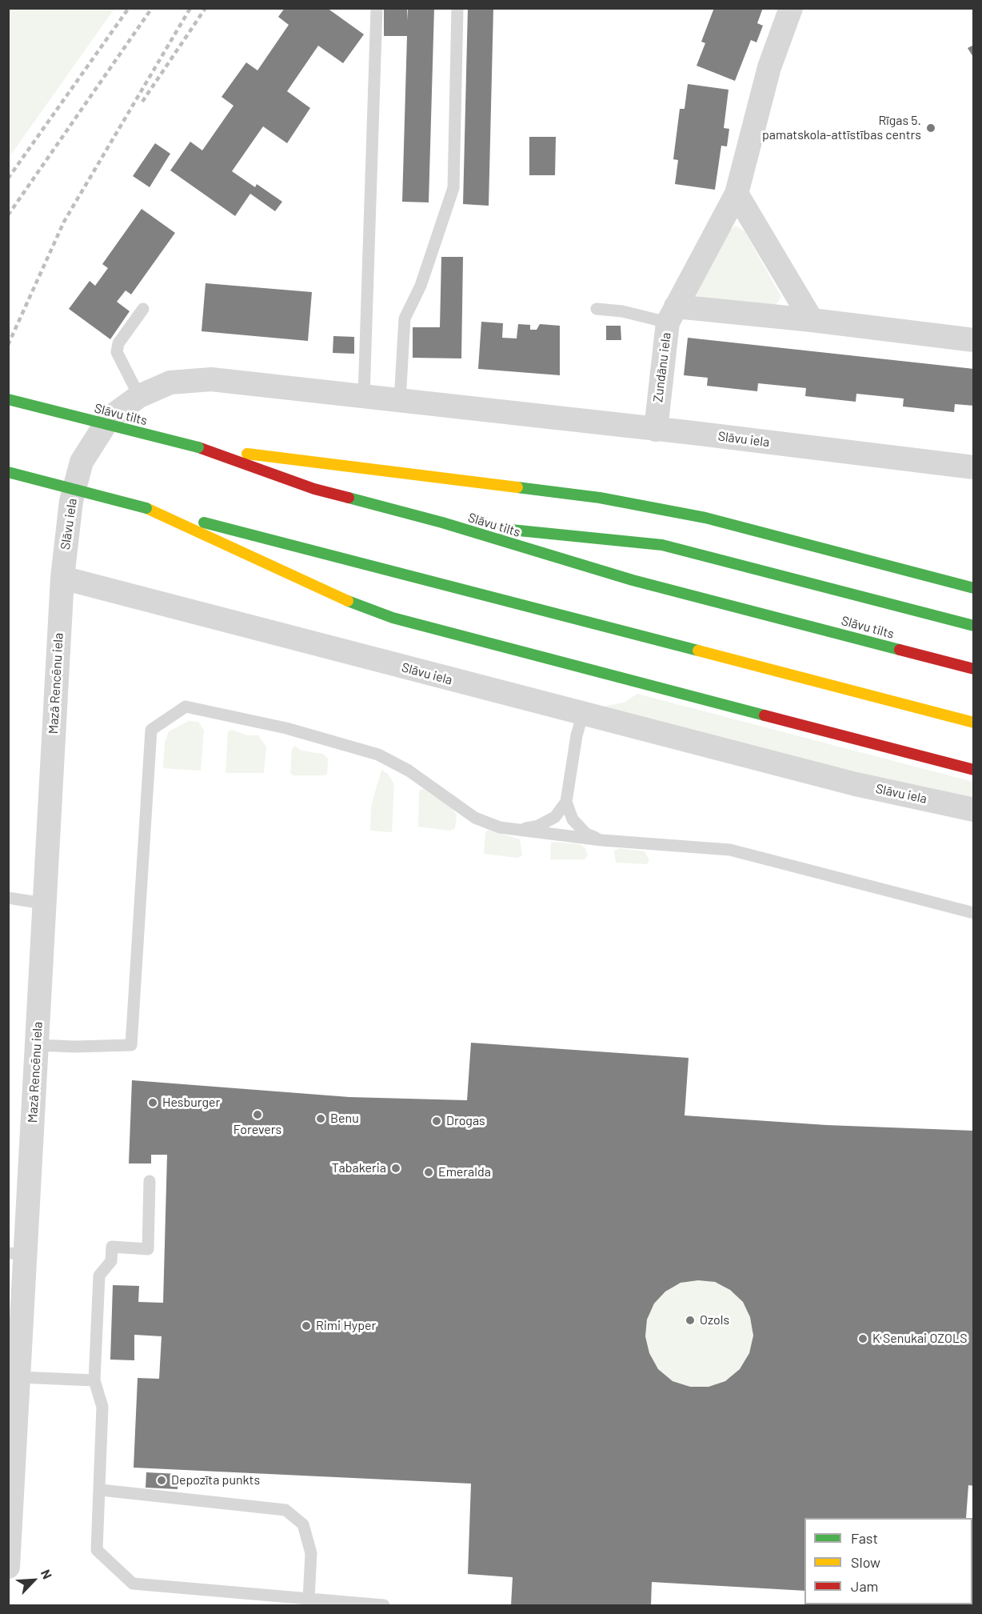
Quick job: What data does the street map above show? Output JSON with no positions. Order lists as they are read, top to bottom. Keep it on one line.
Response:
{"streets":{"highway":["Slāvu tilts"],"street":["Zundānu iela","Slāvu iela","Mazā Rencēnu iela"]},"crossings":[["Zundānu iela","Slāvu iela"],["Slāvu iela","Mazā Rencēnu iela"]],"places":["Rīgas 5. pamatskola-attīstības centrs","Hesburger","Forevers","Benu","Drogas","Tabakeria","Emeralda","Ozols","Rimi Hyper","K Senukai OZOLS","Depozīta punkts"],"legend":["Fast","Slow","Jam"],"north":"top right"}
